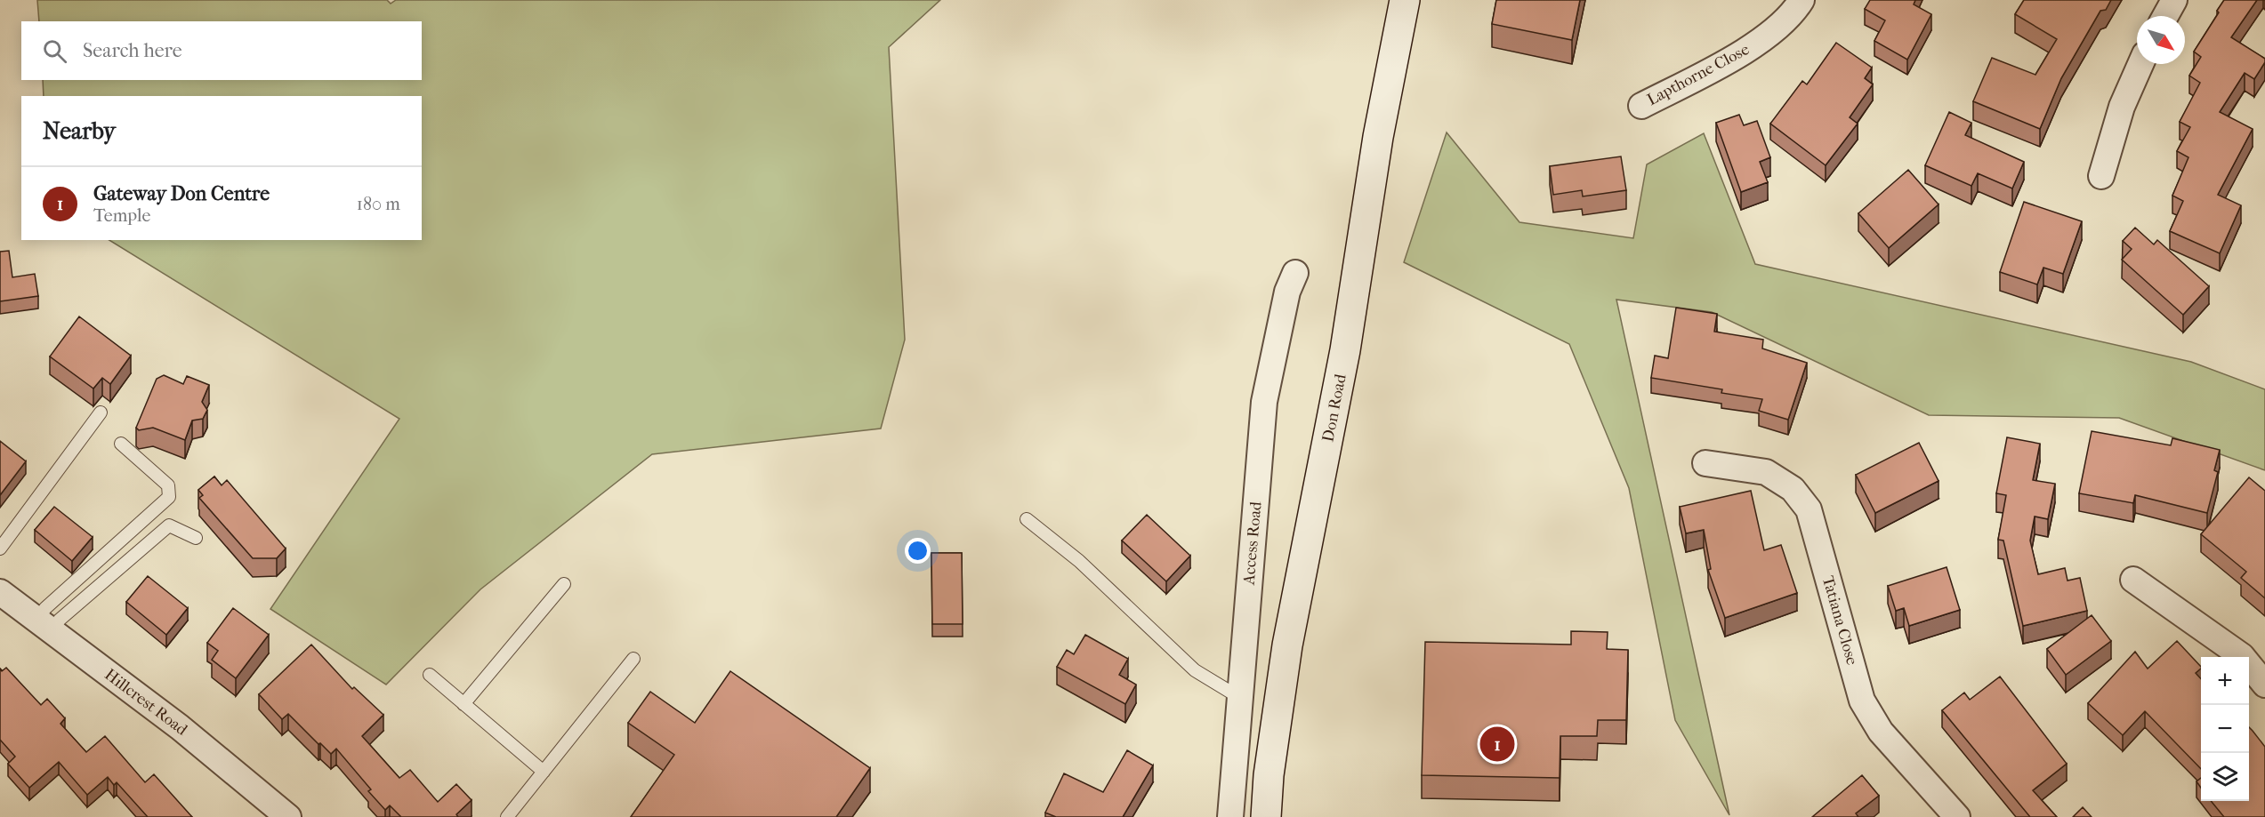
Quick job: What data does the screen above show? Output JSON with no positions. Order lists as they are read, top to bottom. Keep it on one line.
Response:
{"streets":{"main road":["Don Road"],"street":["Lapthorne Close","Access Road","Tatiana Close","Hillcrest Road"]},"north":"bottom right","page":{"search":"Search here","heading":"Nearby","list":[{"mark":"1","name":"Gateway Don Centre","note":"Temple","value":"180 m"}],"map_buttons":["+","−"],"pins":"1"}}
